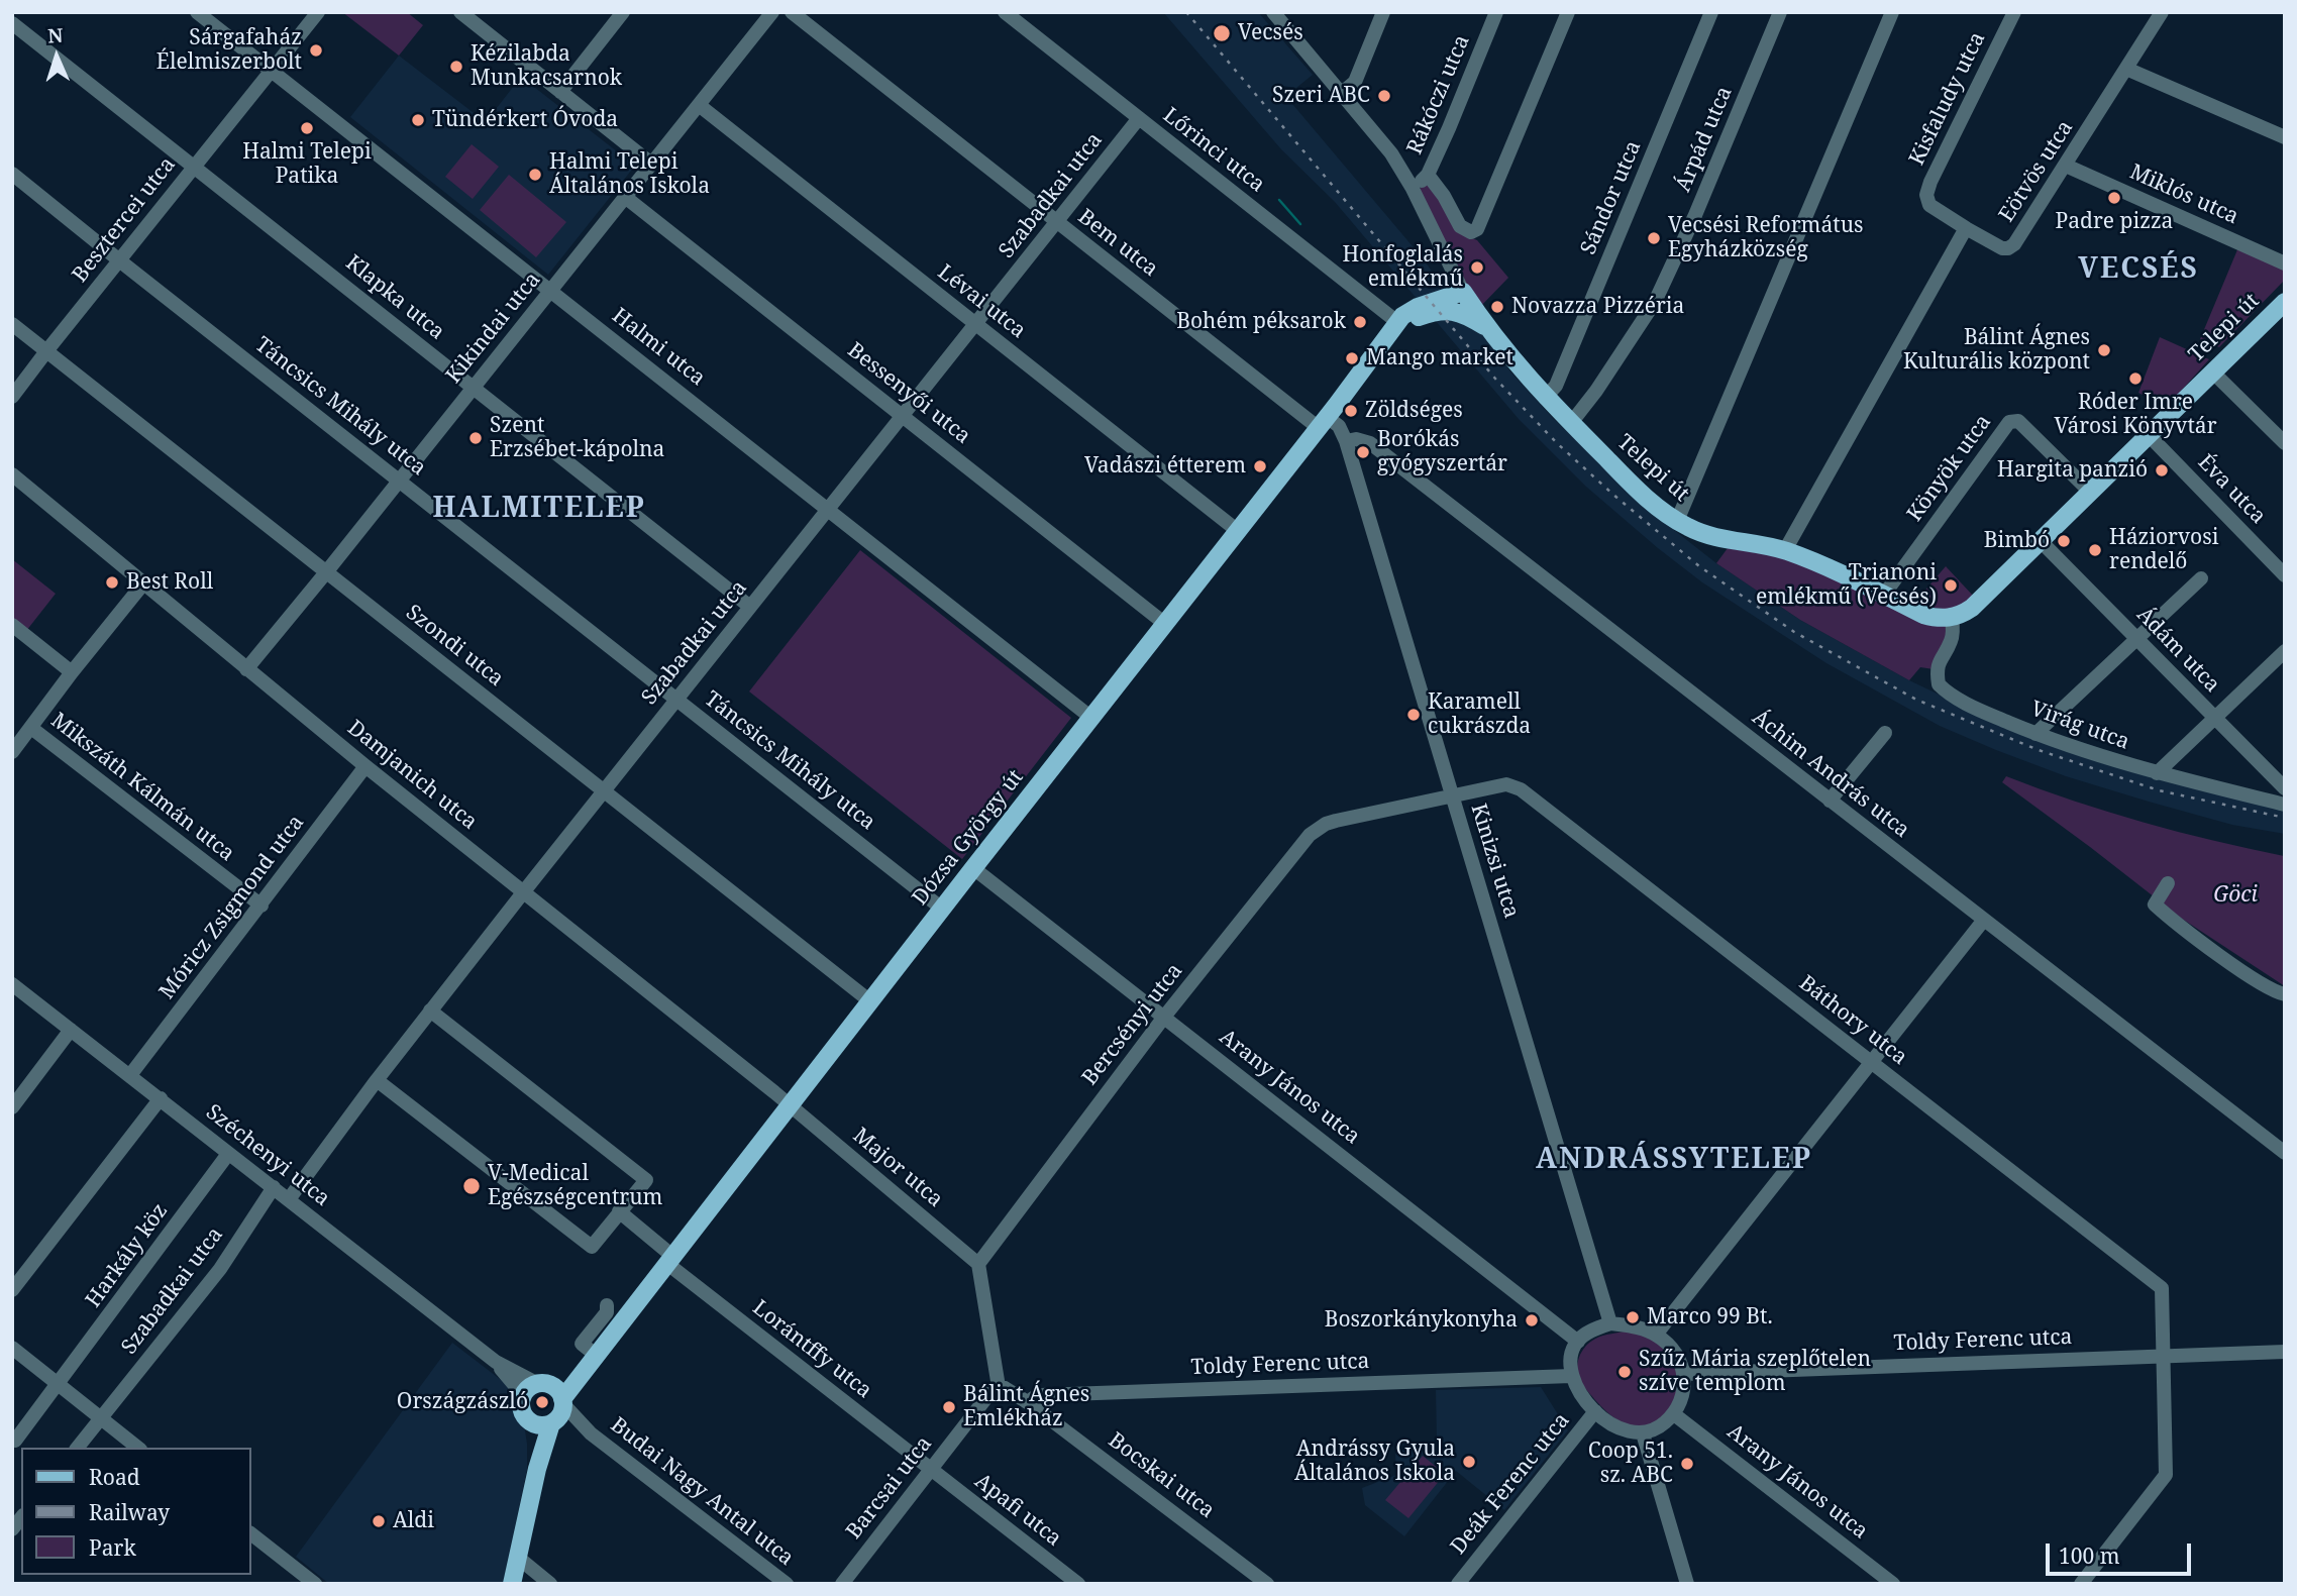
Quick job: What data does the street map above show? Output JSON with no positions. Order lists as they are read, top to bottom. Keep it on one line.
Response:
{"streets":{"main road":["Telepi út","Dózsa György út"],"street":["Rákóczi utca","Kisfaludy utca","Árpád utca","Lőrinci utca","Eötvös utca","Miklós utca","Szabadkai utca","Sándor utca","Besztercei utca","Bem utca","Klapka utca","Lévai utca","Kikindai utca","Halmi utca","Bessenyői utca","Táncsics Mihály utca","Könyök utca","Éva utca","Szondi utca","Ádám utca","Virág utca","Áchim András utca","Damjanich utca","Mikszáth Kálmán utca","Kinizsi utca","Móricz Zsigmond utca","Báthory utca","Bercsényi utca","Arany János utca","Széchenyi utca","Major utca","Harkály köz","Toldy Ferenc utca","Lorántffy utca","Bocskai utca","Deák Ferenc utca","Barcsai utca","Budai Nagy Antal utca","Apafi utca"]},"crossings":[["Kisfaludy utca","Eötvös utca"],["Árpád utca","Telepi út"],["Lőrinci utca","Szabadkai utca"],["Lőrinci utca","Dózsa György út"],["Eötvös utca","Miklós utca"],["Szabadkai utca","Bem utca"],["Szabadkai utca","Klapka utca"],["Szabadkai utca","Lévai utca"],["Szabadkai utca","Halmi utca"],["Szabadkai utca","Bessenyői utca"],["Szabadkai utca","Táncsics Mihály utca"],["Szabadkai utca","Szondi utca"],["Szabadkai utca","Damjanich utca"],["Szabadkai utca","Széchenyi utca"],["Sándor utca","Telepi út"],["Besztercei utca","Klapka utca"],["Besztercei utca","Halmi utca"],["Besztercei utca","Táncsics Mihály utca"],["Besztercei utca","Szondi utca"],["Bem utca","Dózsa György út"],["Bem utca","Kinizsi utca"],["Klapka utca","Kikindai utca"],["Lévai utca","Kikindai utca"],["Lévai utca","Dózsa György út"],["Kikindai utca","Halmi utca"],["Kikindai utca","Bessenyői utca"],["Kikindai utca","Táncsics Mihály utca"],["Kikindai utca","Szondi utca"],["Kikindai utca","Damjanich utca"],["Telepi út","Könyök utca"],["Telepi út","Éva utca"],["Telepi út","Ádám utca"],["Telepi út","Virág utca"],["Telepi út","Dózsa György út"],["Halmi utca","Dózsa György út"],["Bessenyői utca","Dózsa György út"],["Táncsics Mihály utca","Dózsa György út"],["Szondi utca","Dózsa György út"],["Áchim András utca","Kinizsi utca"],["Damjanich utca","Dózsa György út"],["Damjanich utca","Móricz Zsigmond utca"],["Damjanich utca","Major utca"],["Mikszáth Kálmán utca","Móricz Zsigmond utca"],["Dózsa György út","Kinizsi utca"],["Dózsa György út","Arany János utca"],["Dózsa György út","Széchenyi utca"],["Dózsa György út","Major utca"],["Dózsa György út","Lorántffy utca"],["Dózsa György út","Budai Nagy Antal utca"],["Kinizsi utca","Báthory utca"],["Kinizsi utca","Bercsényi utca"],["Kinizsi utca","Arany János utca"],["Kinizsi utca","Toldy Ferenc utca"],["Kinizsi utca","Deák Ferenc utca"],["Móricz Zsigmond utca","Széchenyi utca"],["Báthory utca","Bercsényi utca"],["Báthory utca","Toldy Ferenc utca"],["Bercsényi utca","Arany János utca"],["Bercsényi utca","Major utca"],["Arany János utca","Toldy Ferenc utca"],["Arany János utca","Deák Ferenc utca"],["Széchenyi utca","Harkály köz"],["Széchenyi utca","Budai Nagy Antal utca"],["Toldy Ferenc utca","Bocskai utca"],["Toldy Ferenc utca","Deák Ferenc utca"],["Lorántffy utca","Barcsai utca"],["Lorántffy utca","Apafi utca"],["Barcsai utca","Apafi utca"]],"districts":["VECSÉS","HALMITELEP","ANDRÁSSYTELEP"],"parks":["Göci"],"places":["Vecsés","Sárgafaház Élelmiszerbolt","Kézilabda Munkacsarnok","Szeri ABC","Tündérkert Óvoda","Halmi Telepi Patika","Halmi Telepi Általános Iskola","Padre pizza","Vecsési Református Egyházközség","Honfoglalás emlékmű","Novazza Pizzéria","Bohém péksarok","Bálint Ágnes Kulturális központ","Mango market","Róder Imre Városi Könyvtár","Zöldséges","Szent Erzsébet-kápolna","Borókás gyógyszertár","Vadászi étterem","Hargita panzió","Bimbó","Háziorvosi rendelő","Best Roll","Trianoni emlékmű (Vecsés)","Karamell cukrászda","V-Medical Egészségcentrum","Marco 99 Bt.","Boszorkánykonyha","Szűz Mária szeplőtelen szíve templom","Országzászló","Bálint Ágnes Emlékház","Andrássy Gyula Általános Iskola","Coop 51. sz. ABC","Aldi"],"legend":["Road","Railway","Park"],"scale_bar":"100 m","north":"top"}
